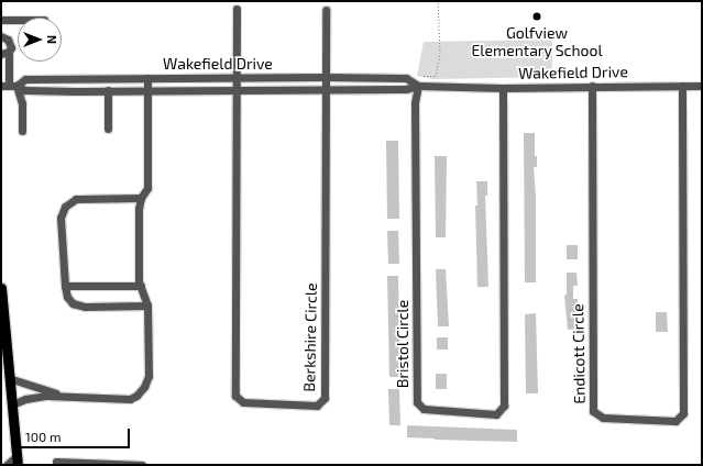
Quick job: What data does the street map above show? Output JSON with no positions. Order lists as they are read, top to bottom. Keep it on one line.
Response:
{"streets":{"street":["Wakefield Drive","Berkshire Circle","Bristol Circle","Endicott Circle"]},"crossings":[["Wakefield Drive","Berkshire Circle"],["Wakefield Drive","Bristol Circle"],["Wakefield Drive","Endicott Circle"]],"places":["Golfview Elementary School"],"scale_bar":"100 m","north":"right"}
